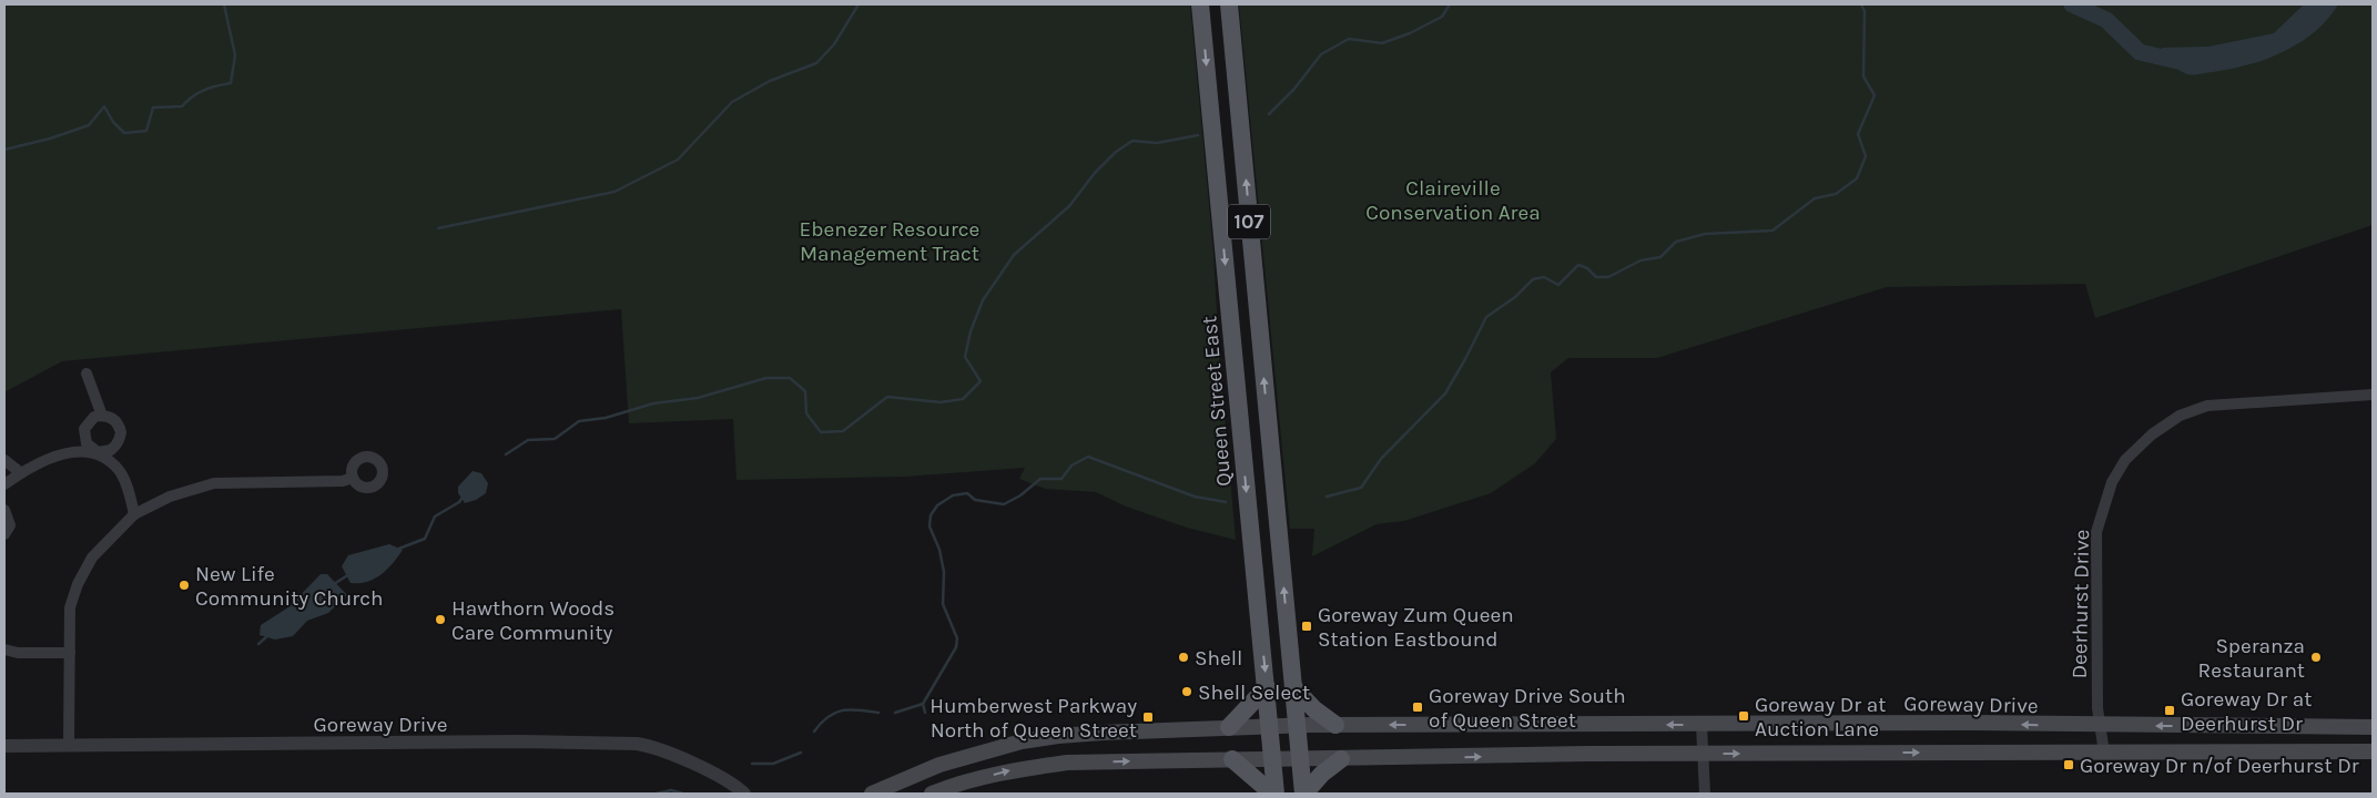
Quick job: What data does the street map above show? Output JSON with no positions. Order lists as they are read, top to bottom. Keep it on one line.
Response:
{"streets":{"main road":["107","Queen Street East","Goreway Drive"],"street":["Deerhurst Drive"]},"crossings":[["107","Goreway Drive"],["Queen Street East","Goreway Drive"],["Deerhurst Drive","Goreway Drive"]],"parks":["Claireville Conservation Area","Ebenezer Resource Management Tract"],"places":{"other":["New Life Community Church","Hawthorn Woods Care Community","Shell","Speranza Restaurant","Shell Select"],"transit":["Goreway Zum Queen Station Eastbound","Goreway Drive South of Queen Street","Goreway Dr at Deerhurst Dr","Goreway Dr at Auction Lane","Humberwest Parkway North of Queen Street","Goreway Dr n/of Deerhurst Dr"]}}
